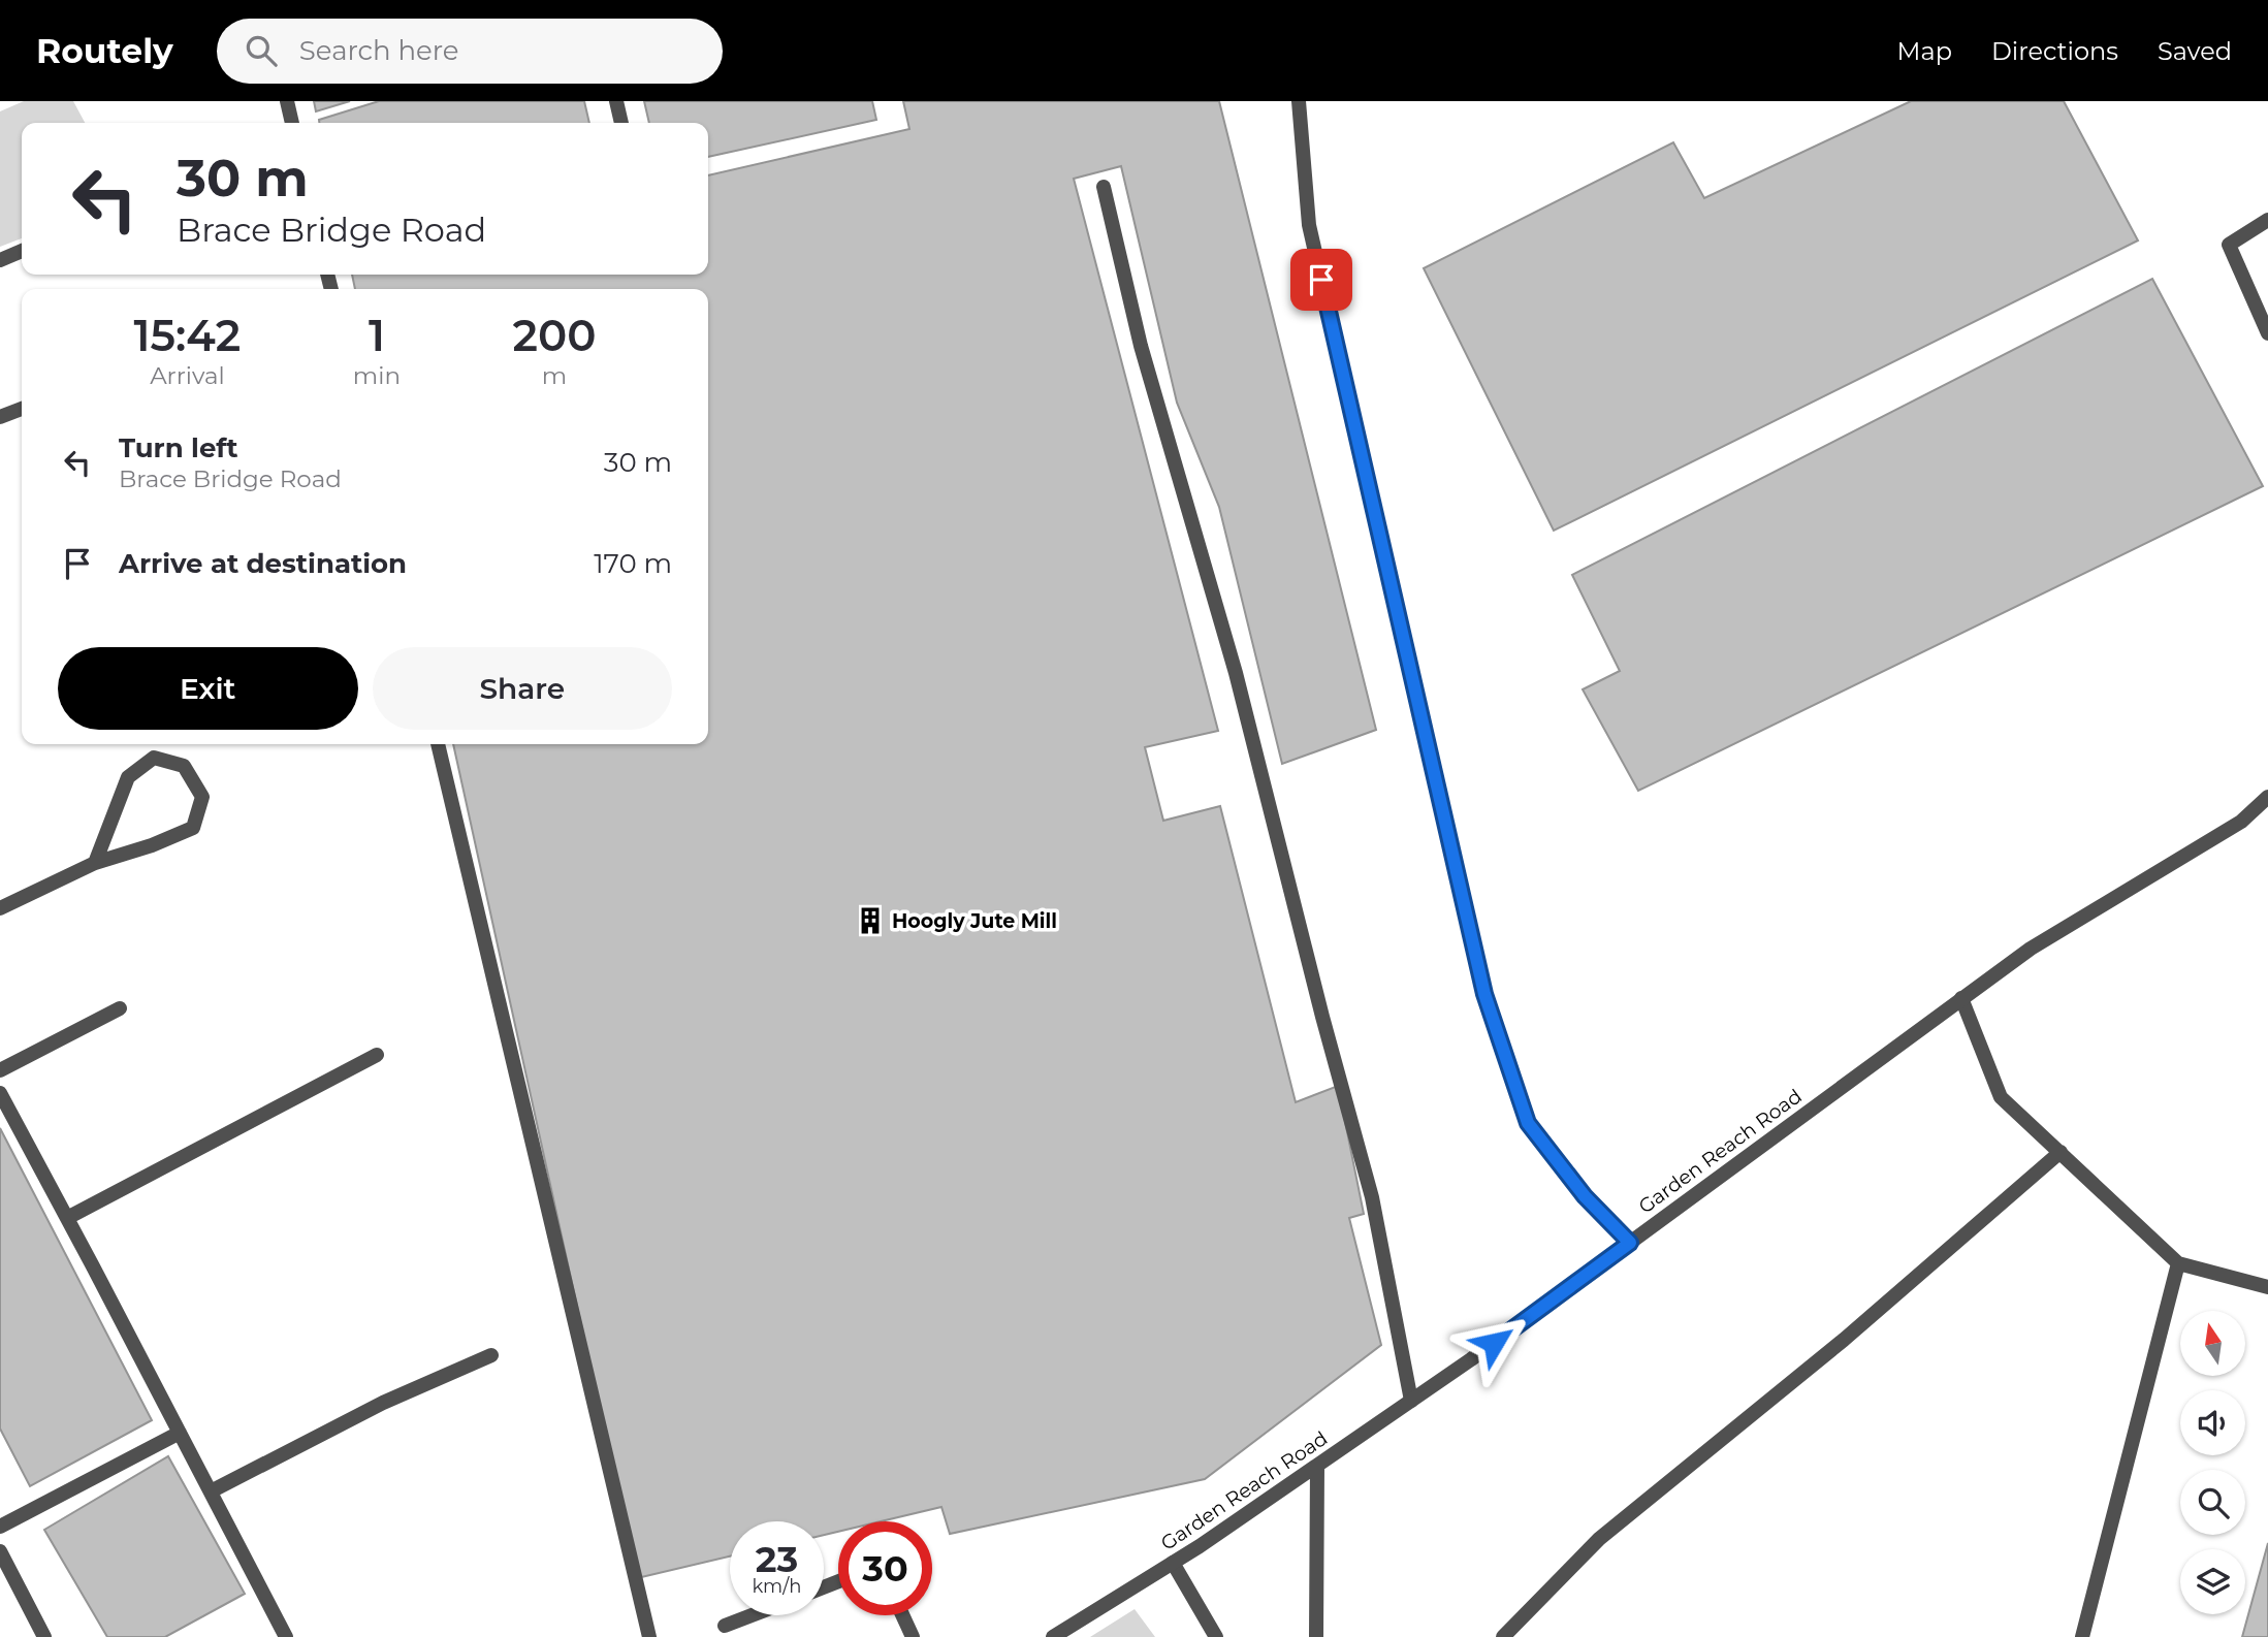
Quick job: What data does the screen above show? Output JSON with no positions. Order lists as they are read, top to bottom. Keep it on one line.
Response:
{"streets":{"street":["Garden Reach Road"]},"places":{"building":["Hoogly Jute Mill"]},"north":"top","page":{"header":"Routely","search":"Search here","nav":["Map","Directions","Saved"],"turn":["30 m","Brace Bridge Road"],"eta":["15:42","Arrival","1","min","200","m"],"list":[{"name":"Turn left","note":"Brace Bridge Road","value":"30 m"},{"name":"Arrive at destination","value":"170 m"}],"buttons":["Exit","Share"],"speed":"23 km/h","limit":"30"}}
